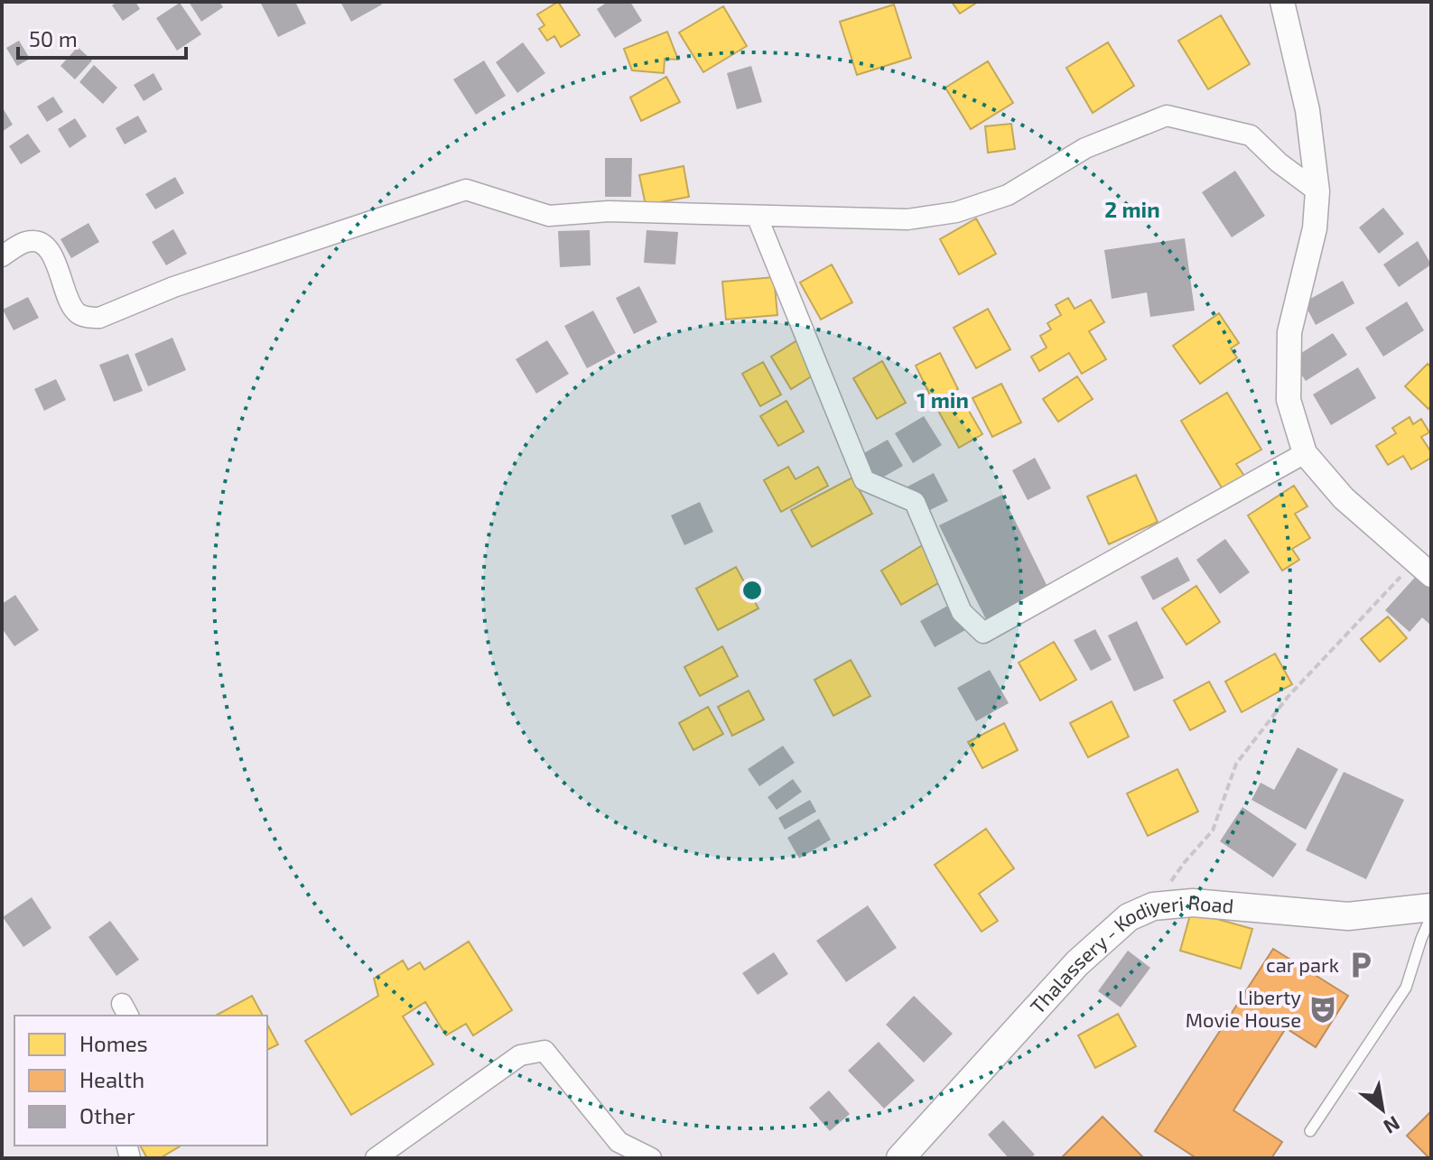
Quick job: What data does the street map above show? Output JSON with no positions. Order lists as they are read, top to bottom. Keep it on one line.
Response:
{"streets":{"main road":["Thalassery - Kodiyeri Road"]},"places":{"parking":["car park"],"theatre":["Liberty Movie House"]},"legend":["Homes","Health","Other"],"scale_bar":"50 m","north":"bottom right","rings":["2 min","1 min"]}
